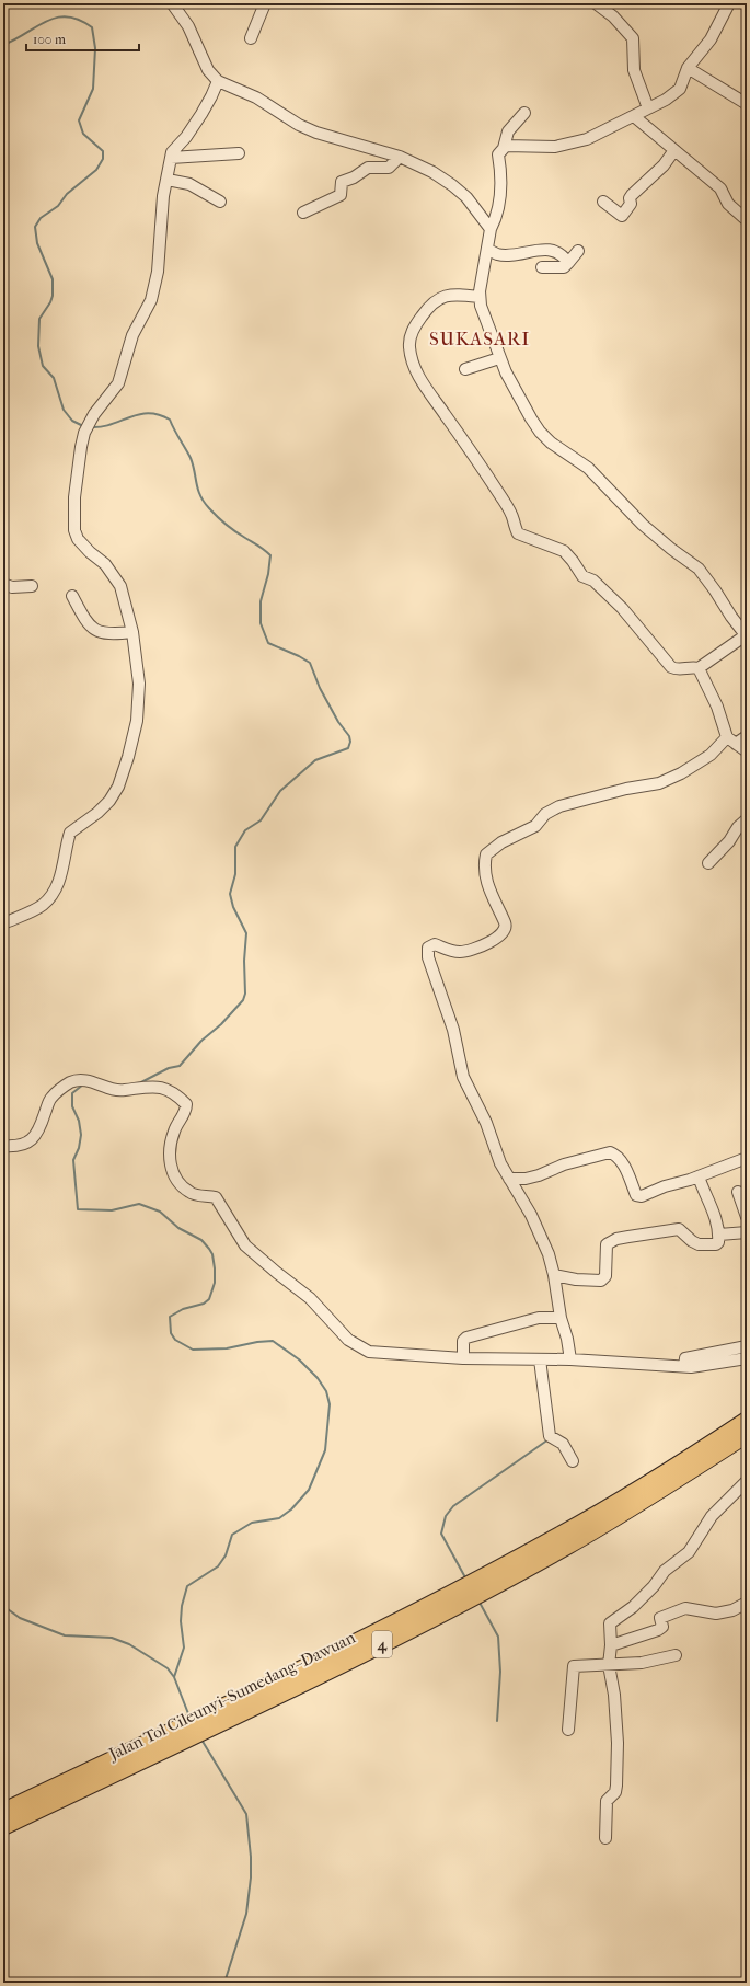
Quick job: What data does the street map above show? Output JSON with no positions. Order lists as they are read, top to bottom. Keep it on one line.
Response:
{"streets":{"highway":["4","Jalan Tol Cileunyi–Sumedang–Dawuan"]},"districts":["SUKASARI"],"scale_bar":"100 m"}
